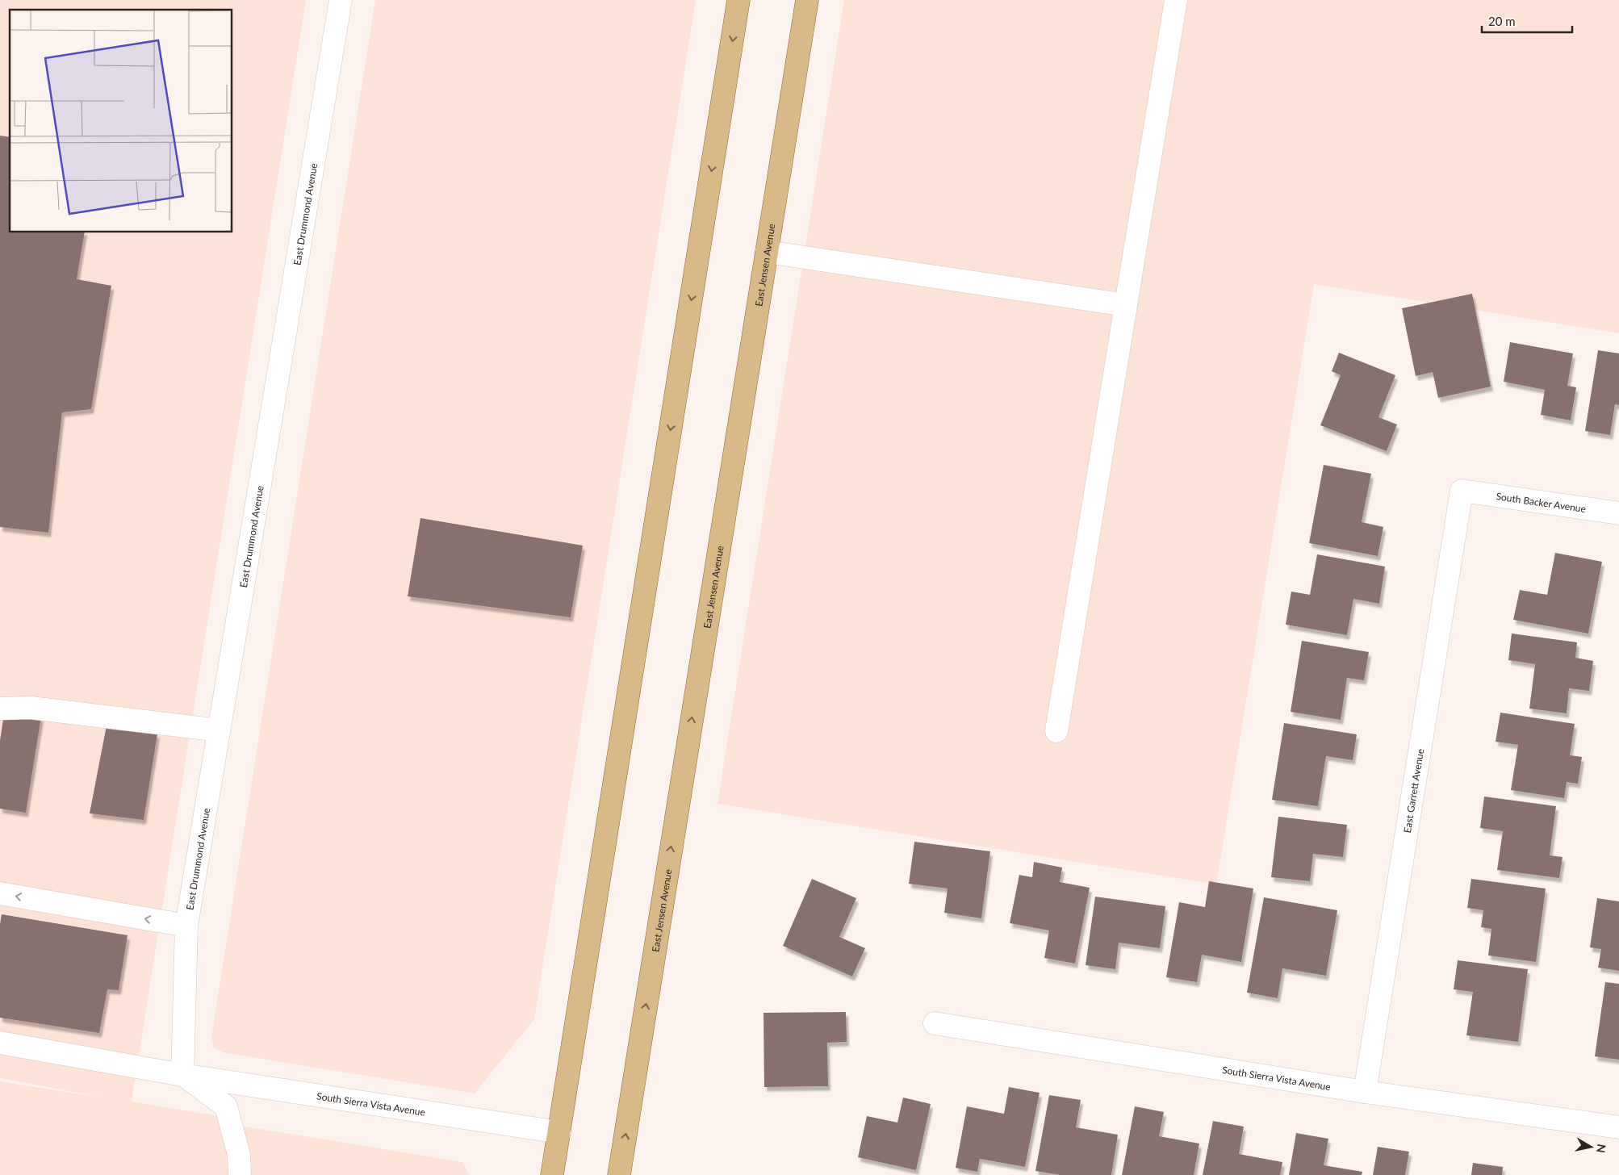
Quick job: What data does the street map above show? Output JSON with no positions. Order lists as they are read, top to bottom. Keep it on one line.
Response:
{"streets":{"main road":["East Jensen Avenue"],"street":["East Drummond Avenue","South Backer Avenue","East Garrett Avenue","South Sierra Vista Avenue"]},"crossings":[["East Drummond Avenue","South Sierra Vista Avenue"],["South Backer Avenue","East Garrett Avenue"],["East Garrett Avenue","South Sierra Vista Avenue"]],"scale_bar":"20 m","north":"right"}
